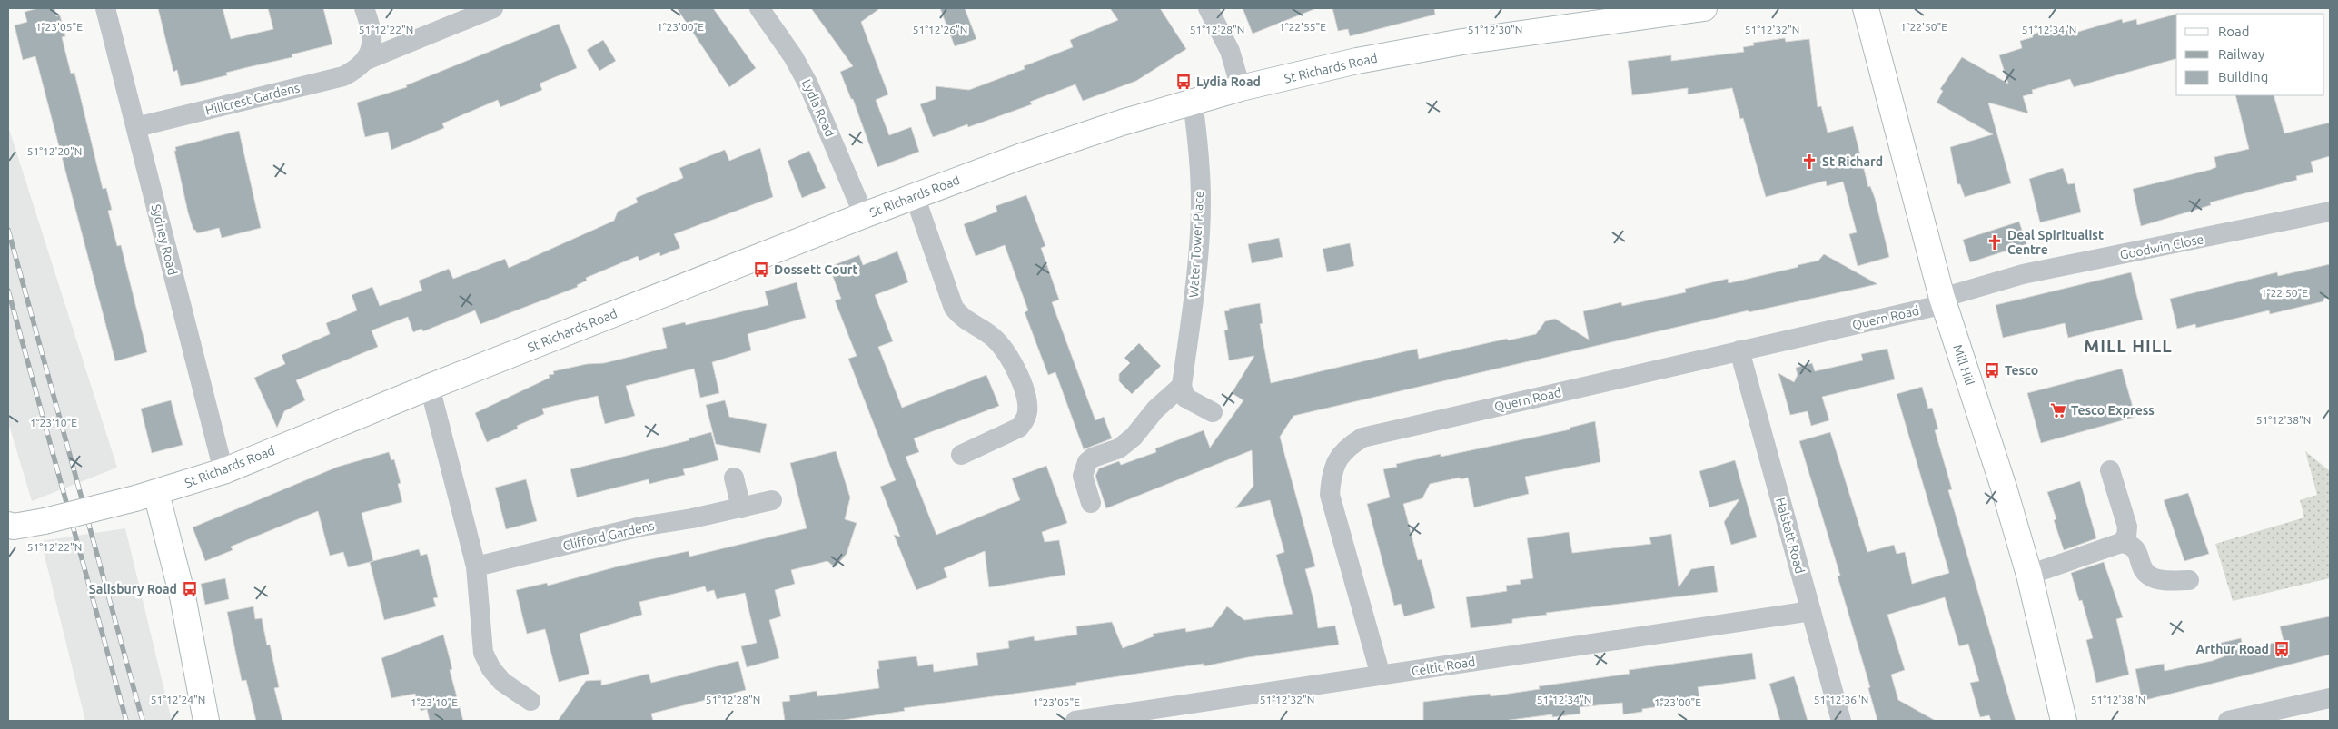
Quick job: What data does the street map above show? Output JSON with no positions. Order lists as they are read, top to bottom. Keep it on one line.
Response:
{"streets":{"street":["St Richards Road","Hillcrest Gardens","Lydia Road","Sydney Road","Water Tower Place","Goodwin Close","Quern Road","Mill Hill","Clifford Gardens","Halstatt Road","Celtic Road"]},"crossings":[["St Richards Road","Lydia Road"],["St Richards Road","Sydney Road"],["St Richards Road","Water Tower Place"],["Hillcrest Gardens","Sydney Road"],["Goodwin Close","Quern Road"],["Goodwin Close","Mill Hill"],["Quern Road","Mill Hill"],["Quern Road","Halstatt Road"],["Quern Road","Celtic Road"],["Halstatt Road","Celtic Road"]],"districts":["MILL HILL"],"places":{"bus stop":["Lydia Road","Dossett Court","Tesco","Salisbury Road","Arthur Road"],"church":["St Richard","Deal Spiritualist Centre"],"supermarket":["Tesco Express"]},"legend":["Road","Railway","Building"],"coordinates":["1°23'05\"E","1°23'00\"E","1°22'55\"E","1°22'50\"E","51°12'22\"N","51°12'26\"N","51°12'28\"N","51°12'30\"N","51°12'32\"N","51°12'34\"N","51°12'20\"N","51°12'38\"N","1°23'10\"E","51°12'24\"N","51°12'36\"N"]}
